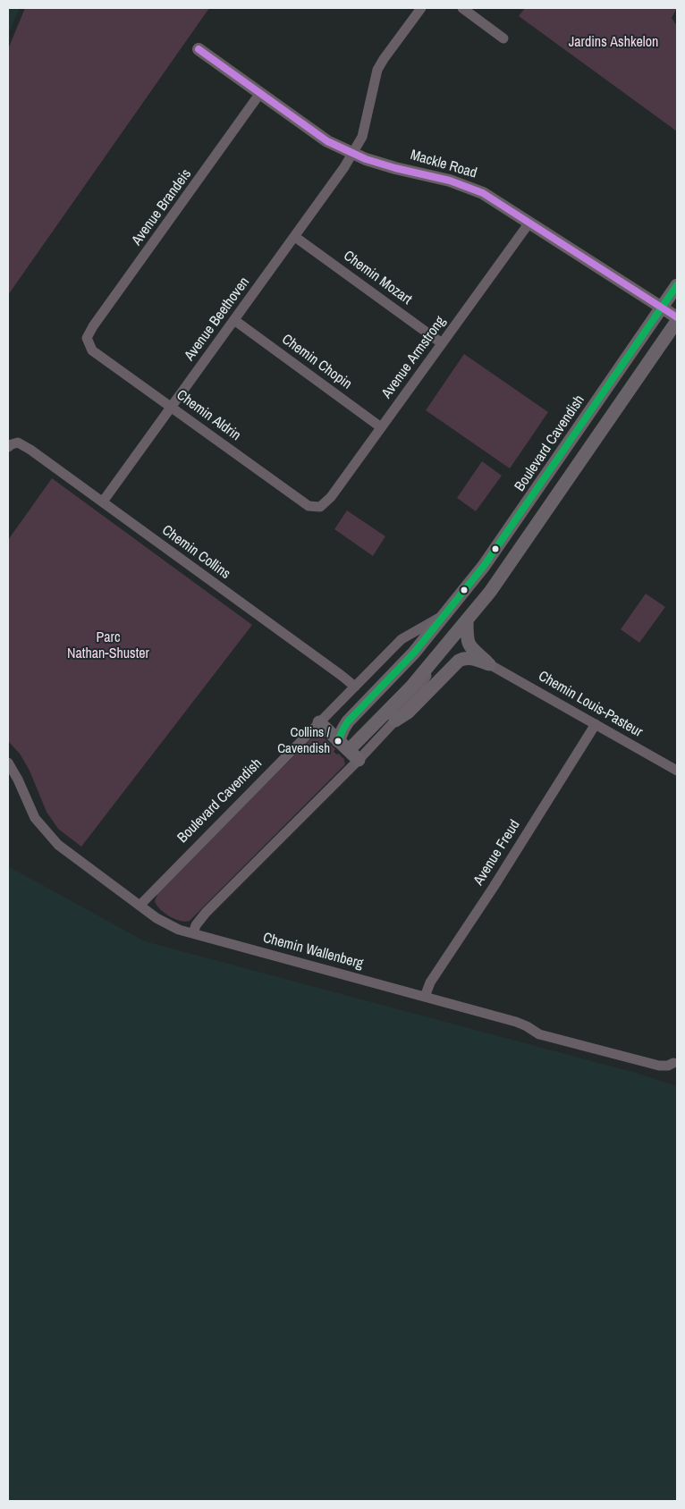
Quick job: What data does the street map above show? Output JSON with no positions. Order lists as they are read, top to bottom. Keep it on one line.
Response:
{"streets":{"main road":["Boulevard Cavendish"],"street":["Mackle Road","Avenue Brandeis","Chemin Mozart","Avenue Beethoven","Avenue Armstrong","Chemin Chopin","Chemin Aldrin","Chemin Collins","Chemin Louis-Pasteur","Avenue Freud","Chemin Wallenberg"]},"crossings":[["Mackle Road","Avenue Brandeis"],["Mackle Road","Avenue Beethoven"],["Mackle Road","Avenue Armstrong"],["Mackle Road","Boulevard Cavendish"],["Avenue Brandeis","Chemin Aldrin"],["Chemin Mozart","Avenue Beethoven"],["Chemin Mozart","Avenue Armstrong"],["Avenue Beethoven","Chemin Chopin"],["Avenue Beethoven","Chemin Aldrin"],["Avenue Beethoven","Chemin Collins"],["Avenue Armstrong","Chemin Chopin"],["Avenue Armstrong","Chemin Aldrin"],["Boulevard Cavendish","Chemin Collins"],["Boulevard Cavendish","Chemin Wallenberg"],["Chemin Louis-Pasteur","Avenue Freud"],["Avenue Freud","Chemin Wallenberg"]],"parks":["Jardins Ashkelon","Parc Nathan-Shuster"],"places":["Collins / Cavendish"]}
